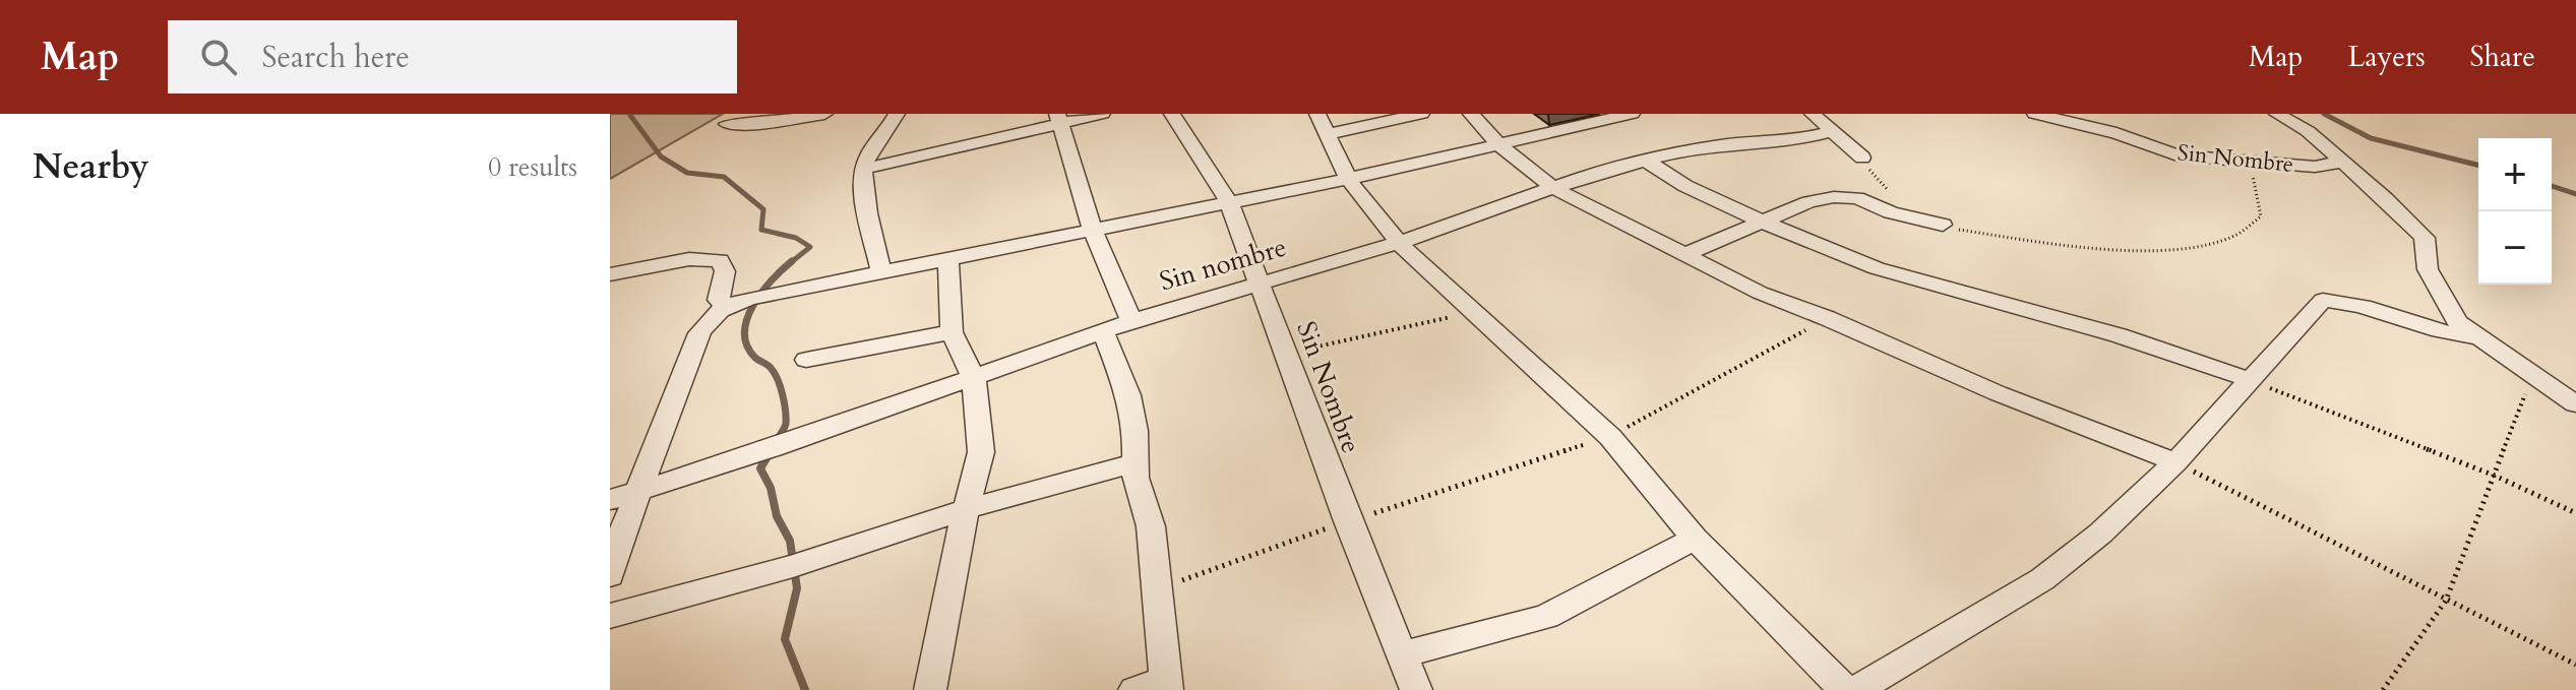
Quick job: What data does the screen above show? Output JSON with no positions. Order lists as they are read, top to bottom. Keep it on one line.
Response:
{"streets":{"street":["Sin Nombre","Sin nombre"]},"crossings":[["Sin Nombre","Sin nombre"]],"page":{"header":"Map","search":"Search here","nav":["Map","Layers","Share"],"heading":["Nearby","0 results"],"map_buttons":["+","−"]}}
